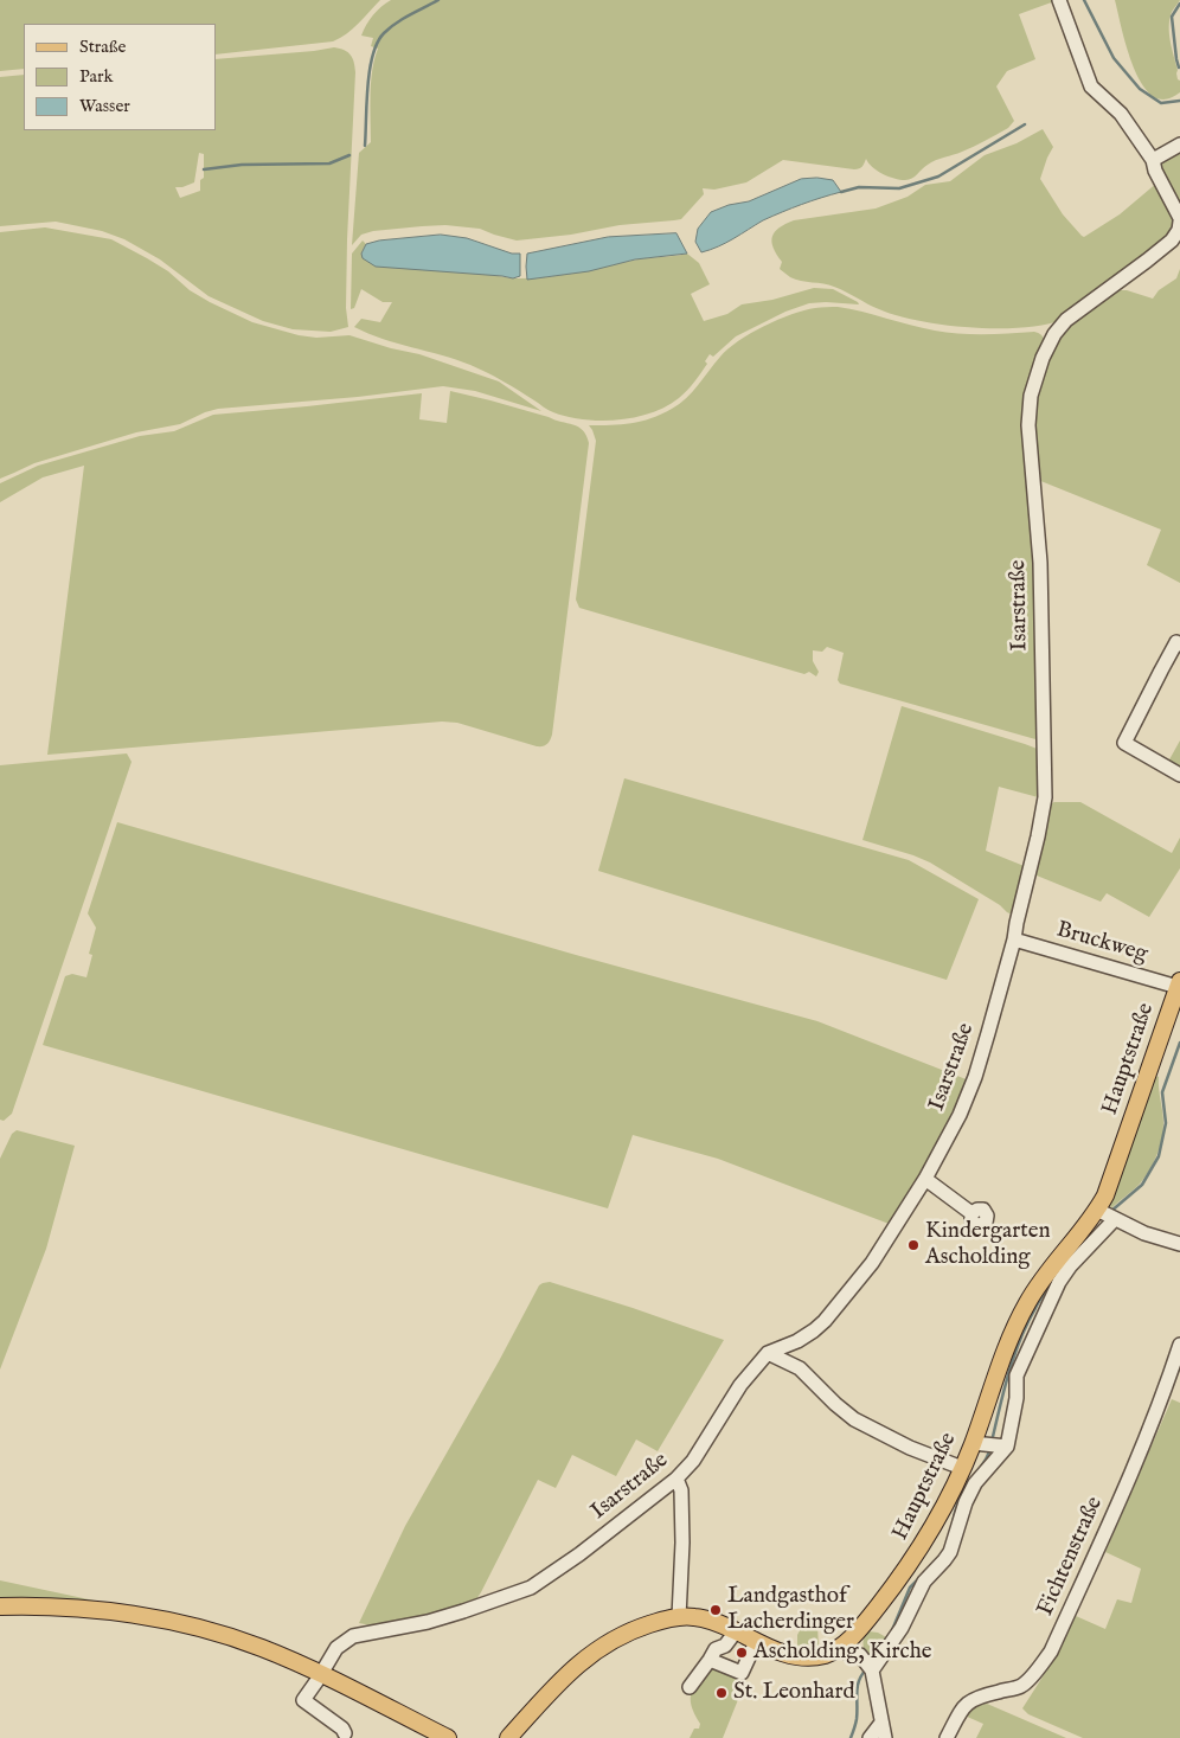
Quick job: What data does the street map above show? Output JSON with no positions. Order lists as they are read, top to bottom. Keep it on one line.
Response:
{"streets":{"main road":["Hauptstraße"],"street":["Isarstraße","Bruckweg","Fichtenstraße"]},"crossings":[["Isarstraße","Bruckweg"],["Bruckweg","Hauptstraße"]],"places":["Kindergarten Ascholding","Landgasthof Lacherdinger","Ascholding, Kirche","St. Leonhard"],"legend":["Straße","Park","Wasser"]}
